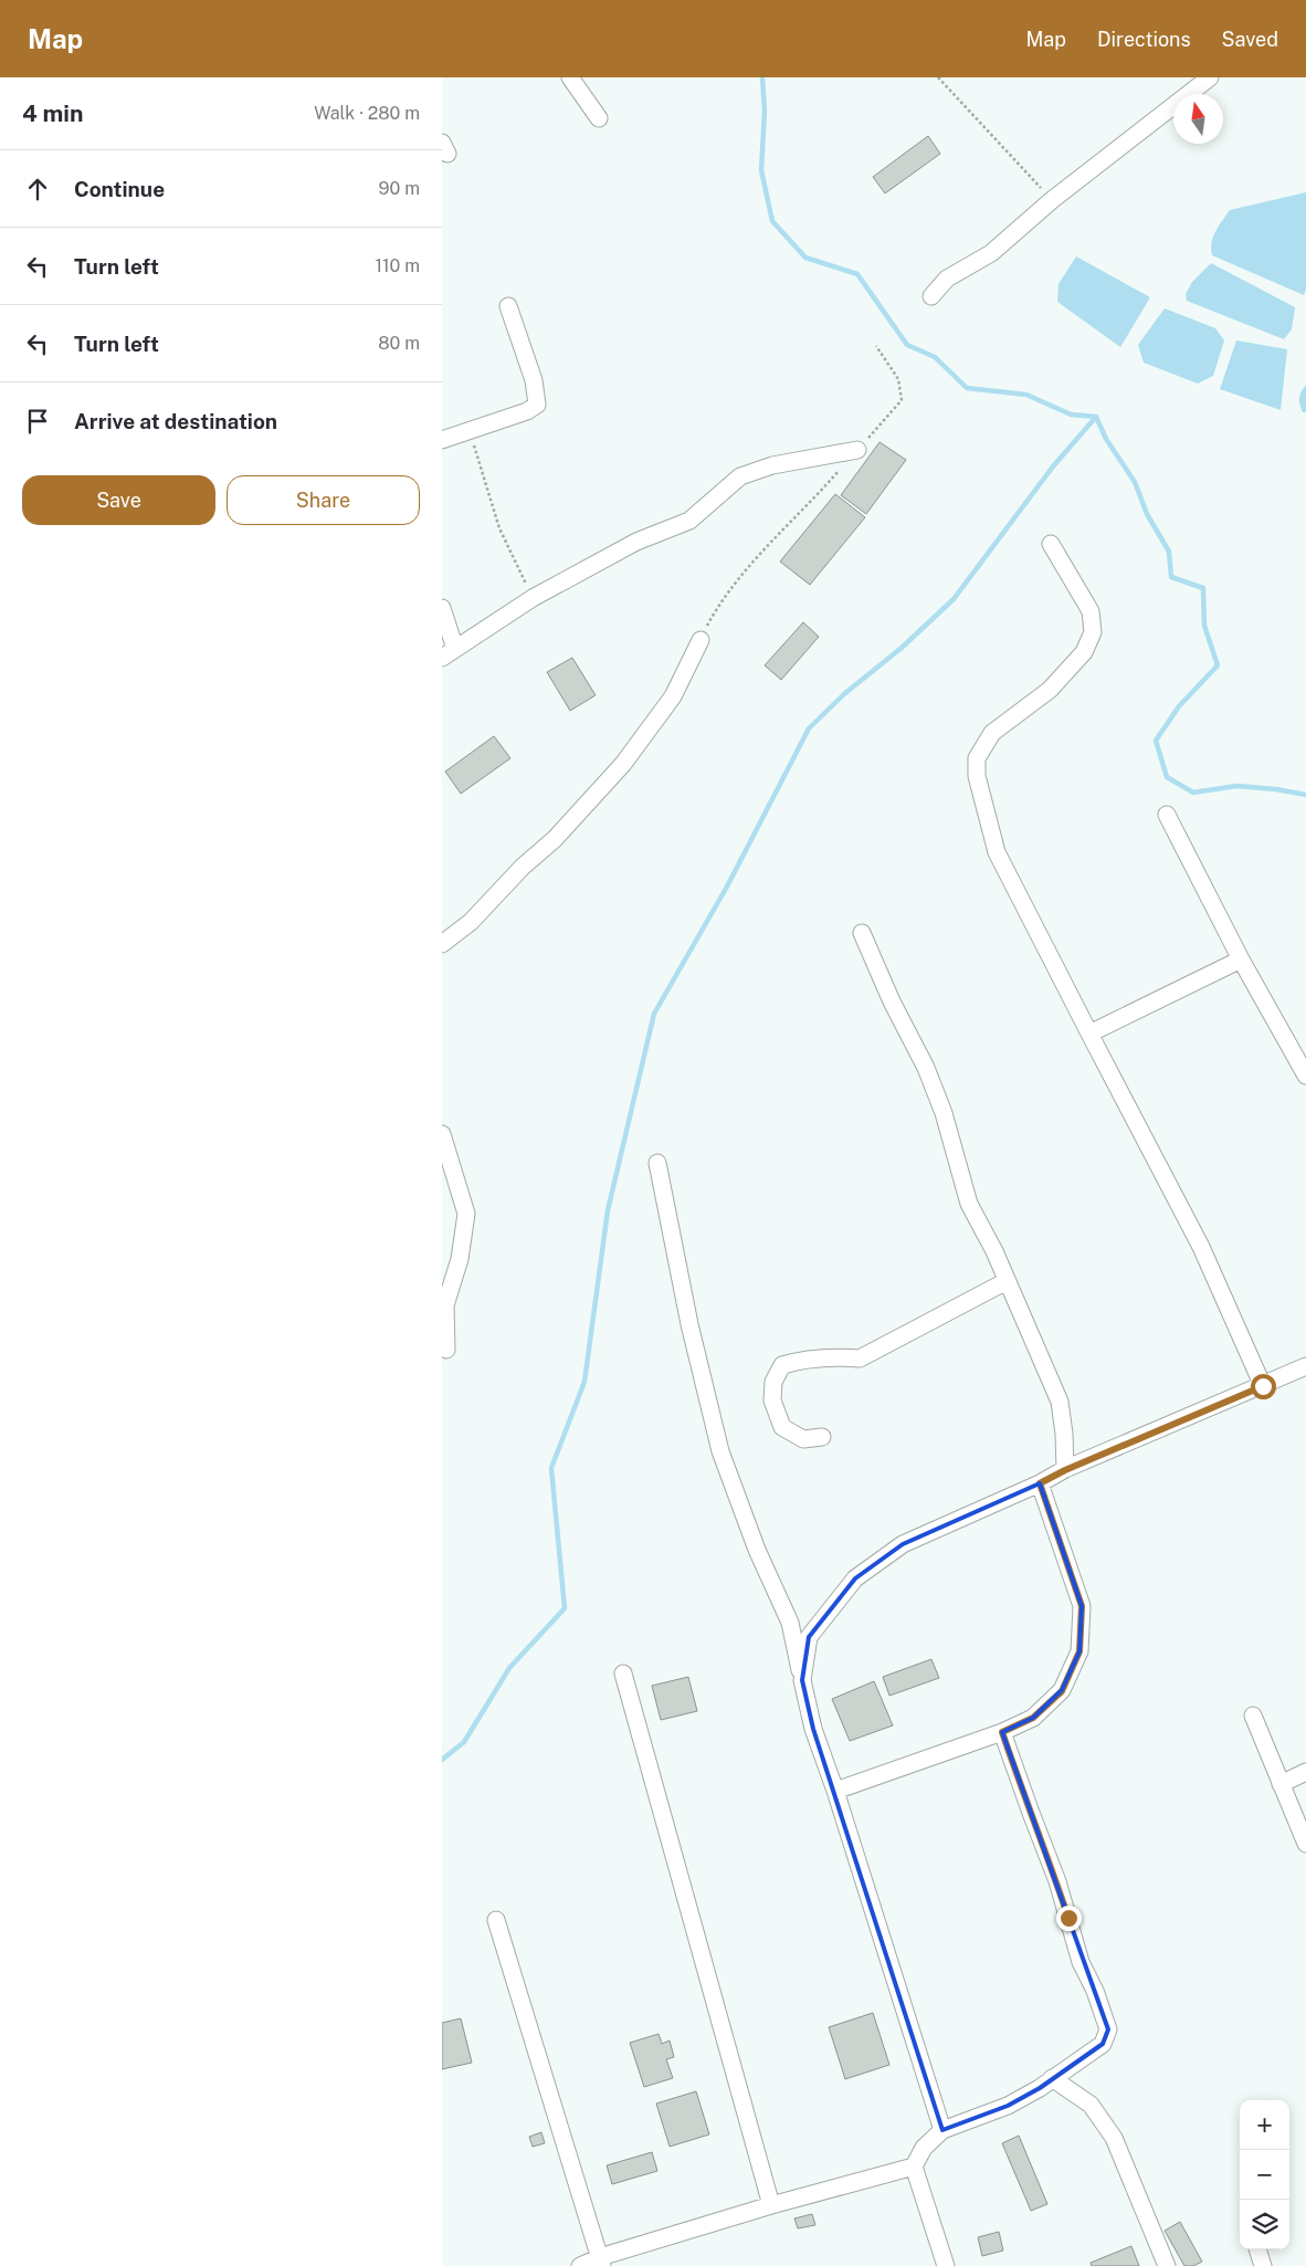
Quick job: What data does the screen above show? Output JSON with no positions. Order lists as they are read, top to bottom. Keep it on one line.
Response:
{"north":"top","page":{"header":"Map","nav":["Map","Directions","Saved"],"heading":["4 min","Walk · 280 m"],"list":[["Continue","90 m"],["Turn left","110 m"],["Turn left","80 m"],"Arrive at destination"],"buttons":["Save","Share"],"map_buttons":["+","−"]}}
